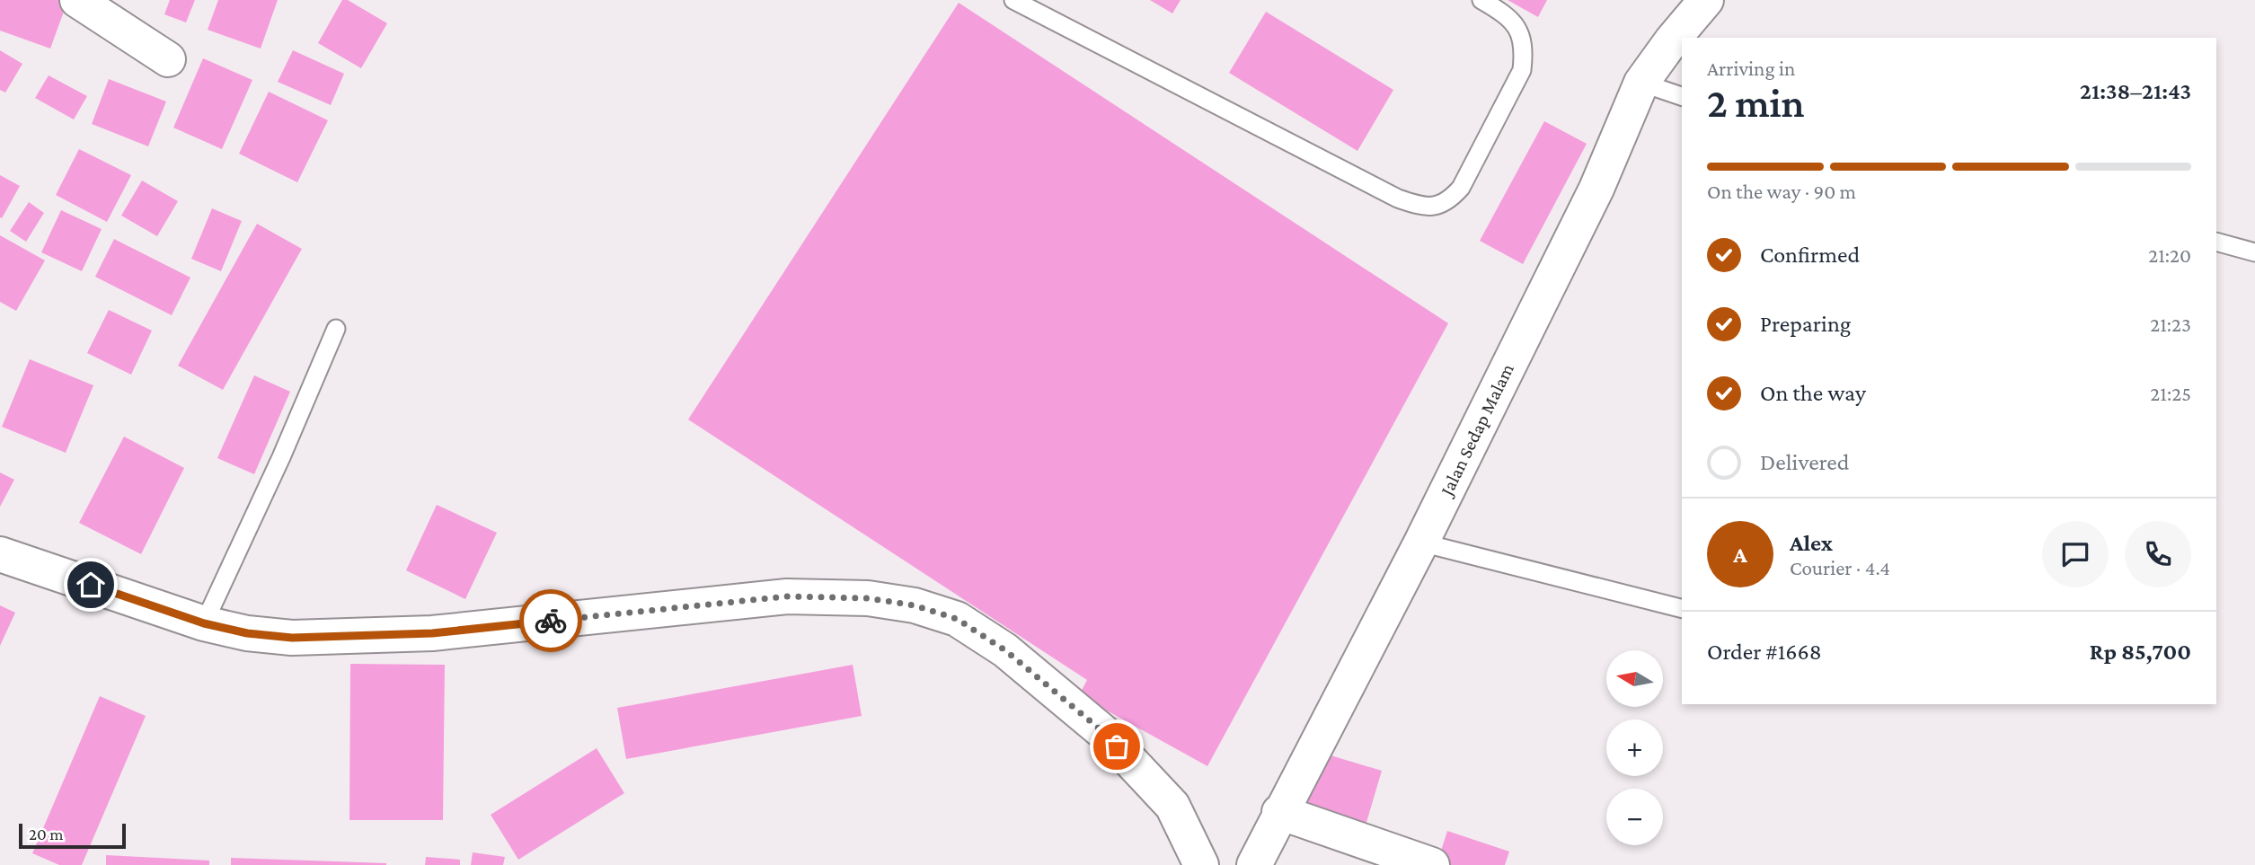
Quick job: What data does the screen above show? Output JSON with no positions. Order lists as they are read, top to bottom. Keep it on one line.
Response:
{"streets":{"street":["Jalan Sedap Malam"]},"scale_bar":"20 m","north":"left","page":{"heading":["2 min","Arriving in","21:38–21:43"],"panel":["Alex","Courier · 4.4","Order #1668","Rp 85,700"],"bar":"On the way · 90 m","list":[["Confirmed","21:20"],["Preparing","21:23"],["On the way","21:25"],"Delivered"],"round":"A","map_buttons":["+","−"],"scale":"20 m"}}
